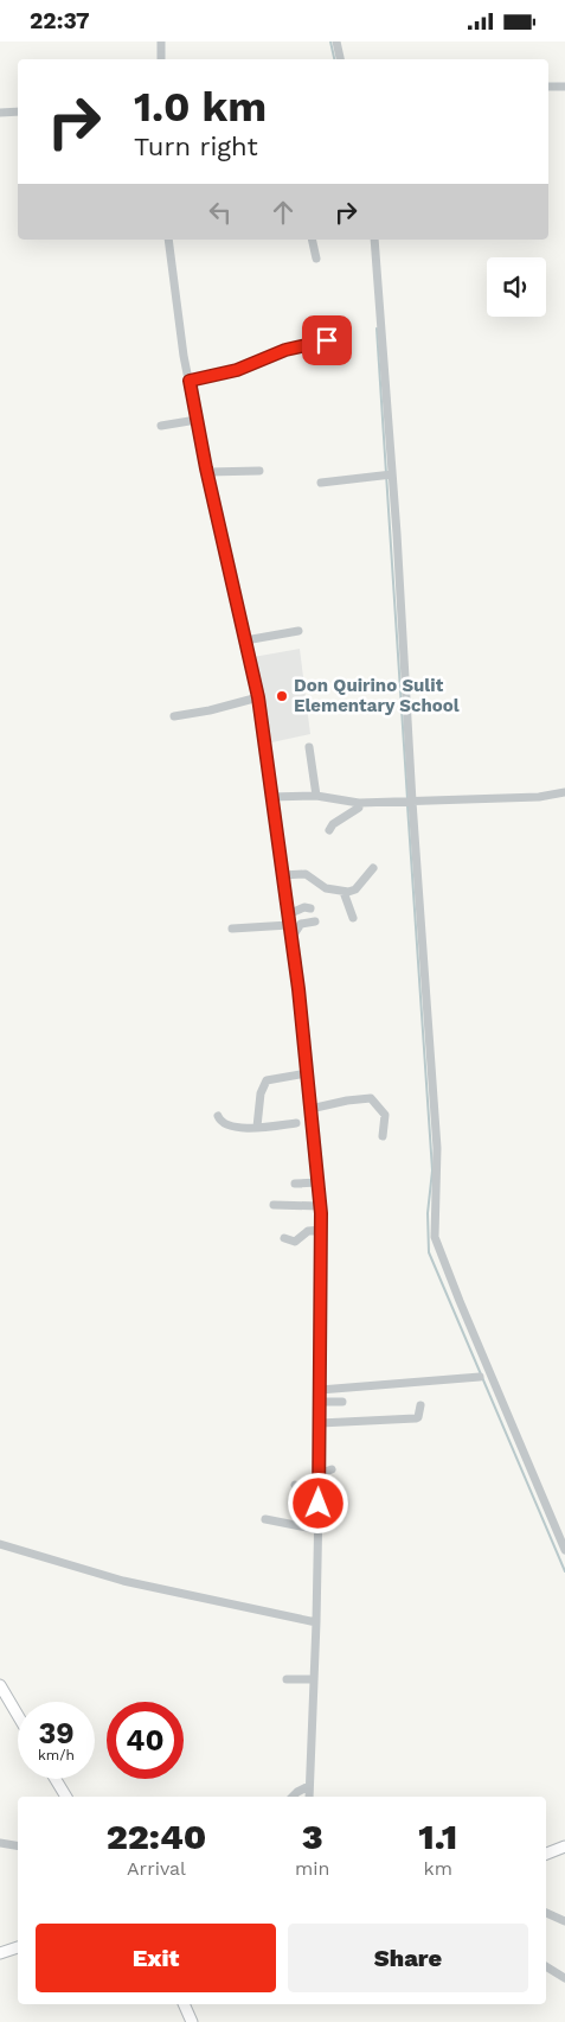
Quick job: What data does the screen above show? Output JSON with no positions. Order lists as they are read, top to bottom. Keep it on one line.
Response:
{"places":["Don Quirino Sulit Elementary School"],"page":{"status":"22:37","turn":["1.0 km","Turn right"],"speed":"39 km/h","limit":"40","eta":["22:40","Arrival","3","min","1.1","km"],"buttons":["Exit","Share"]}}
